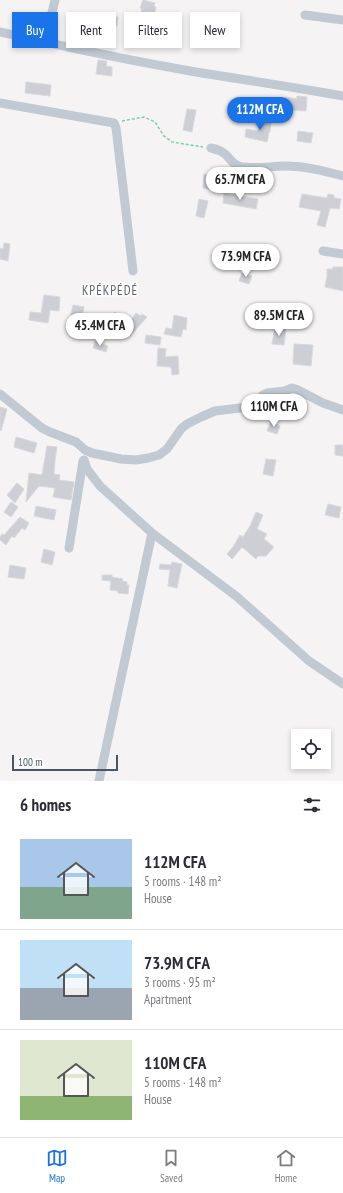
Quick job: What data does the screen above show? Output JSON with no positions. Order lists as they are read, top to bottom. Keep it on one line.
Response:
{"districts":["KPÉKPÉDÉ"],"scale_bar":"100 m","page":{"chip":["Buy","Rent","Filters","New"],"price":["112M CFA","65.7M CFA","73.9M CFA","89.5M CFA","45.4M CFA","110M CFA"],"scale":"100 m","heading":"6 homes","list":[{"name":"112M CFA","note":"5 rooms · 148 m² · House"},{"name":"73.9M CFA","note":"3 rooms · 95 m² · Apartment"},{"name":"110M CFA","note":"5 rooms · 148 m² · House"}],"tabs":["Map","Saved","Home"]}}
